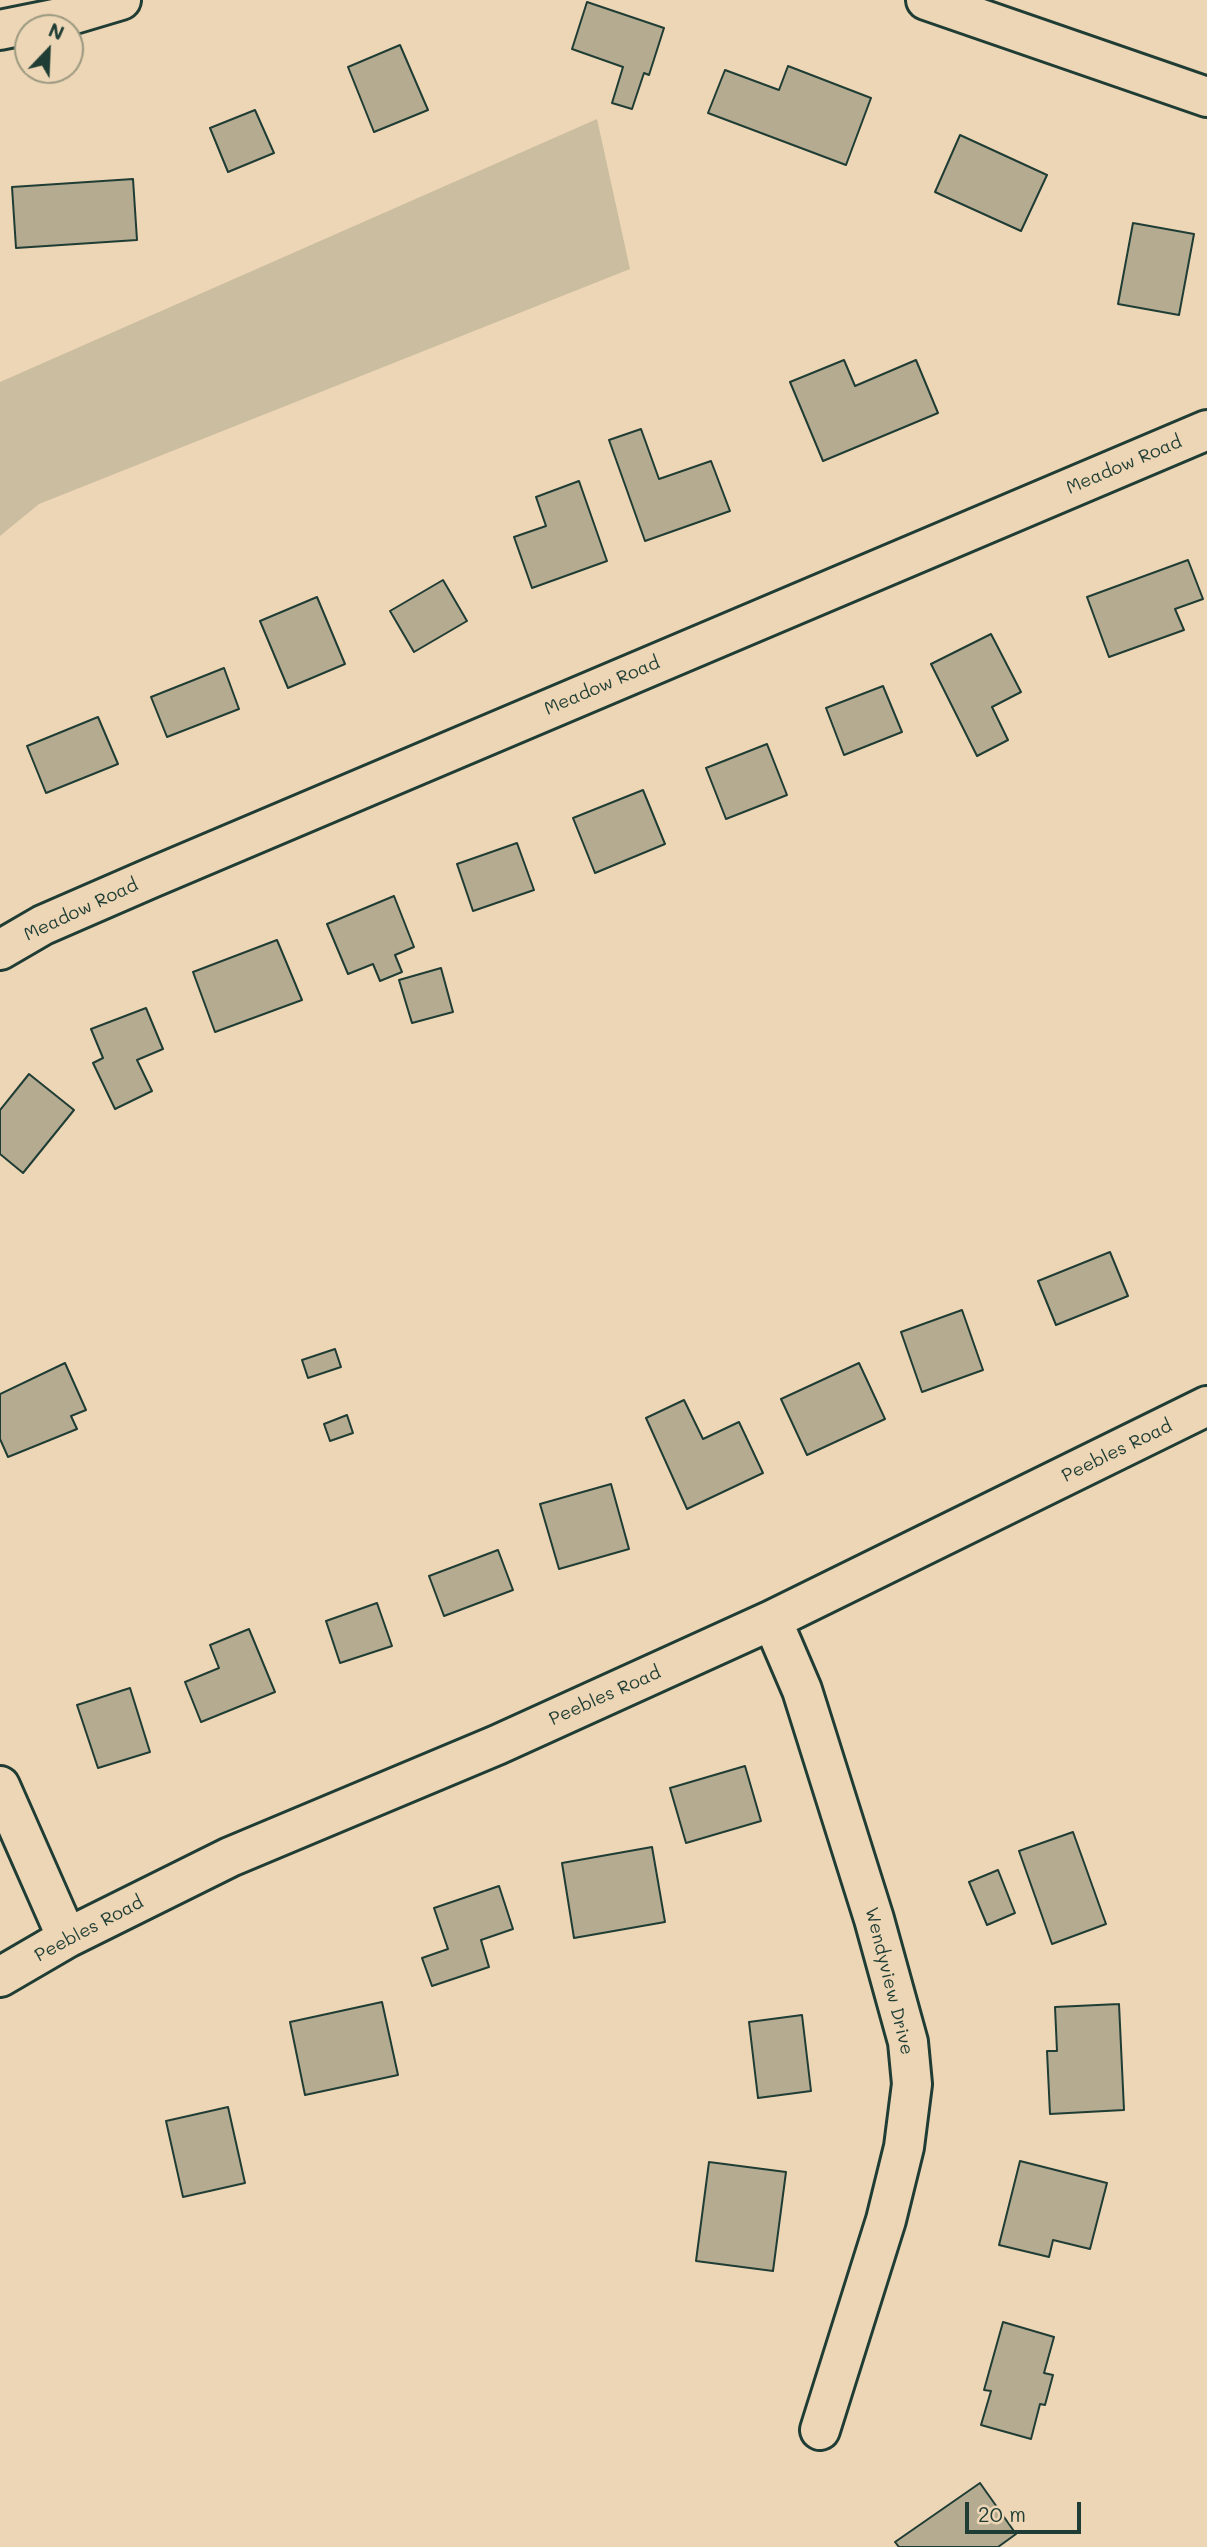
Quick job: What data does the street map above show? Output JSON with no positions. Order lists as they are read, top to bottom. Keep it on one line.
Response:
{"streets":{"street":["Meadow Road","Peebles Road","Wendyview Drive"]},"crossings":[["Peebles Road","Wendyview Drive"]],"scale_bar":"20 m","north":"top right"}
